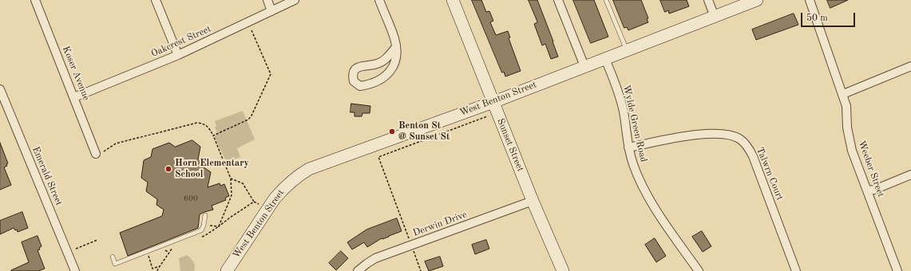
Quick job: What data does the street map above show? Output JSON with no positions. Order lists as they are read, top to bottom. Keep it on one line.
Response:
{"streets":{"street":["Oakcrest Street","Koser Avenue","West Benton Street","Wylde Green Road","Sunset Street","Weeber Street","Talwrn Court","Emerald Street","Derwin Drive"]},"crossings":[["Oakcrest Street","Koser Avenue"],["West Benton Street","Wylde Green Road"],["West Benton Street","Sunset Street"],["Wylde Green Road","Talwrn Court"],["Sunset Street","Derwin Drive"]],"places":["Benton St @ Sunset St","Horn Elementary School"],"house_numbers":["600"],"scale_bar":"50 m"}
